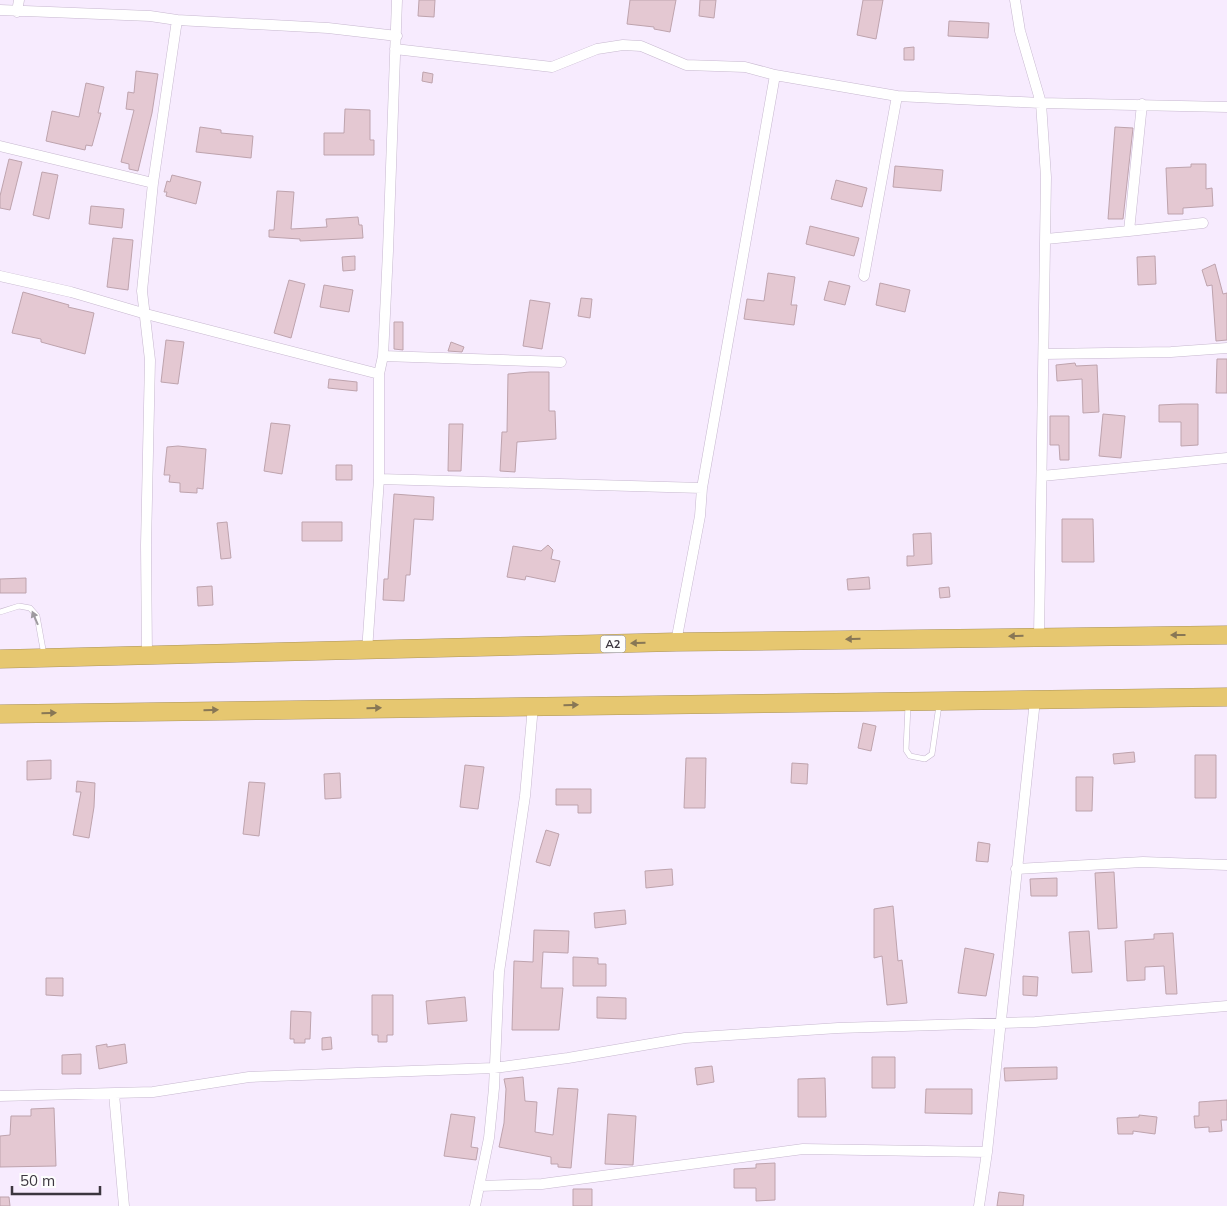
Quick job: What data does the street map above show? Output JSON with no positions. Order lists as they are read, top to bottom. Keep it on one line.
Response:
{"streets":{"highway":["A2"]},"scale_bar":"50 m"}
